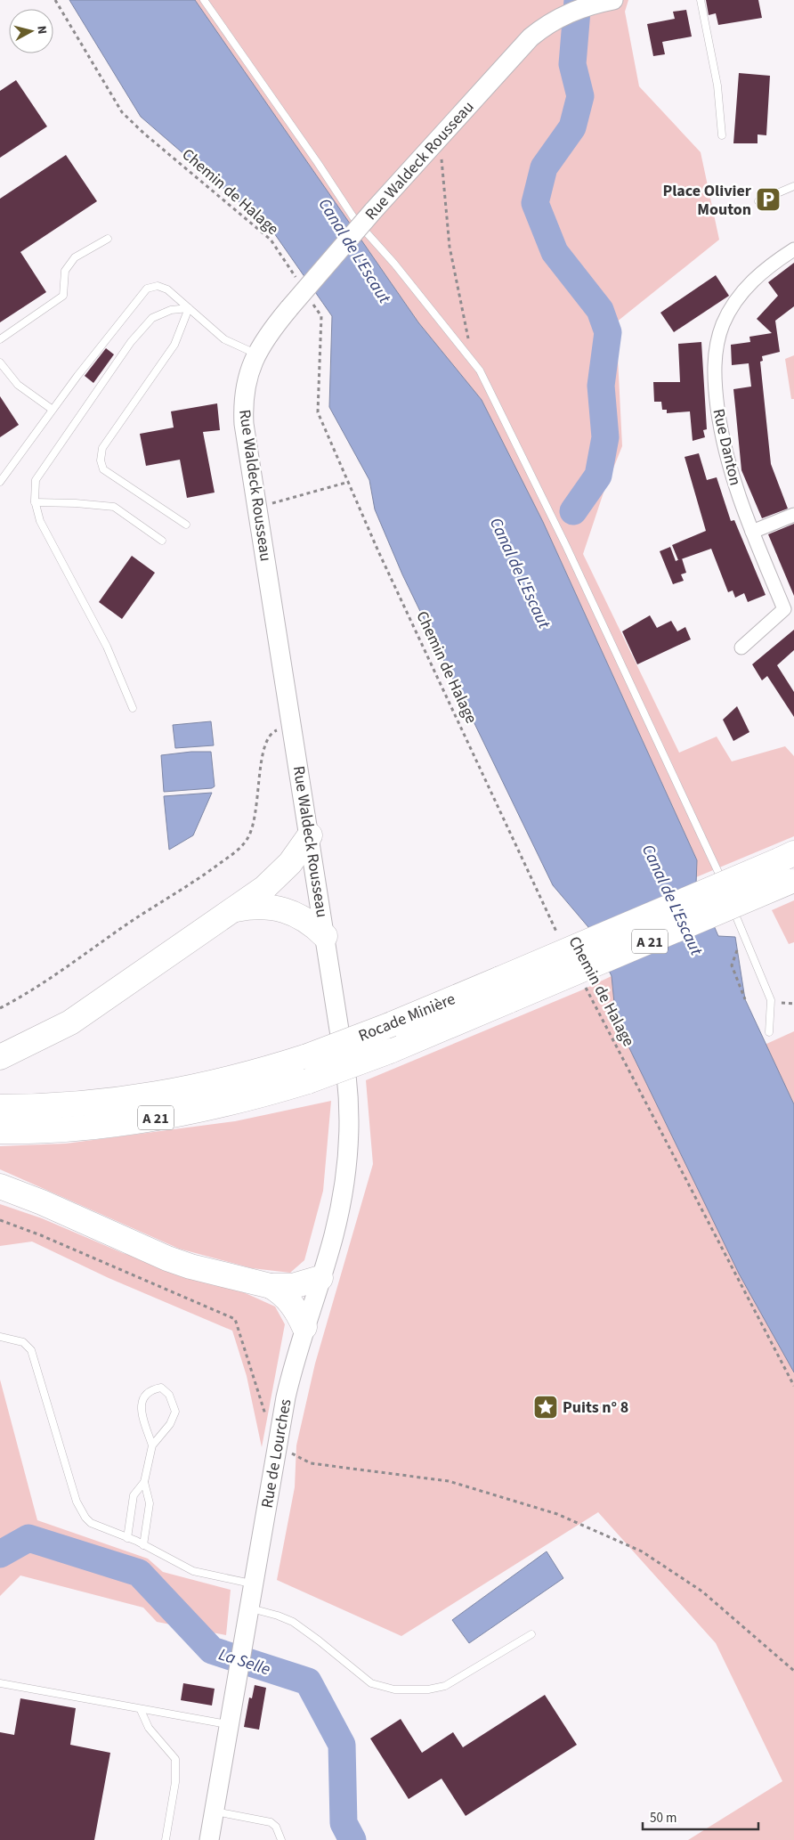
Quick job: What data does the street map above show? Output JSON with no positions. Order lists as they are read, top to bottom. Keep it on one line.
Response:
{"streets":{"highway":["A 21","Rocade Minière"],"street":["Rue Waldeck Rousseau","Rue Danton","Rue de Lourches"],"path":["Chemin de Halage"]},"crossings":[["Rue Waldeck Rousseau","Rue de Lourches"]],"water":["Canal de L'Escaut","La Selle"],"places":{"parking":["Place Olivier Mouton"],"place":["Puits n° 8"]},"scale_bar":"50 m","north":"right"}
